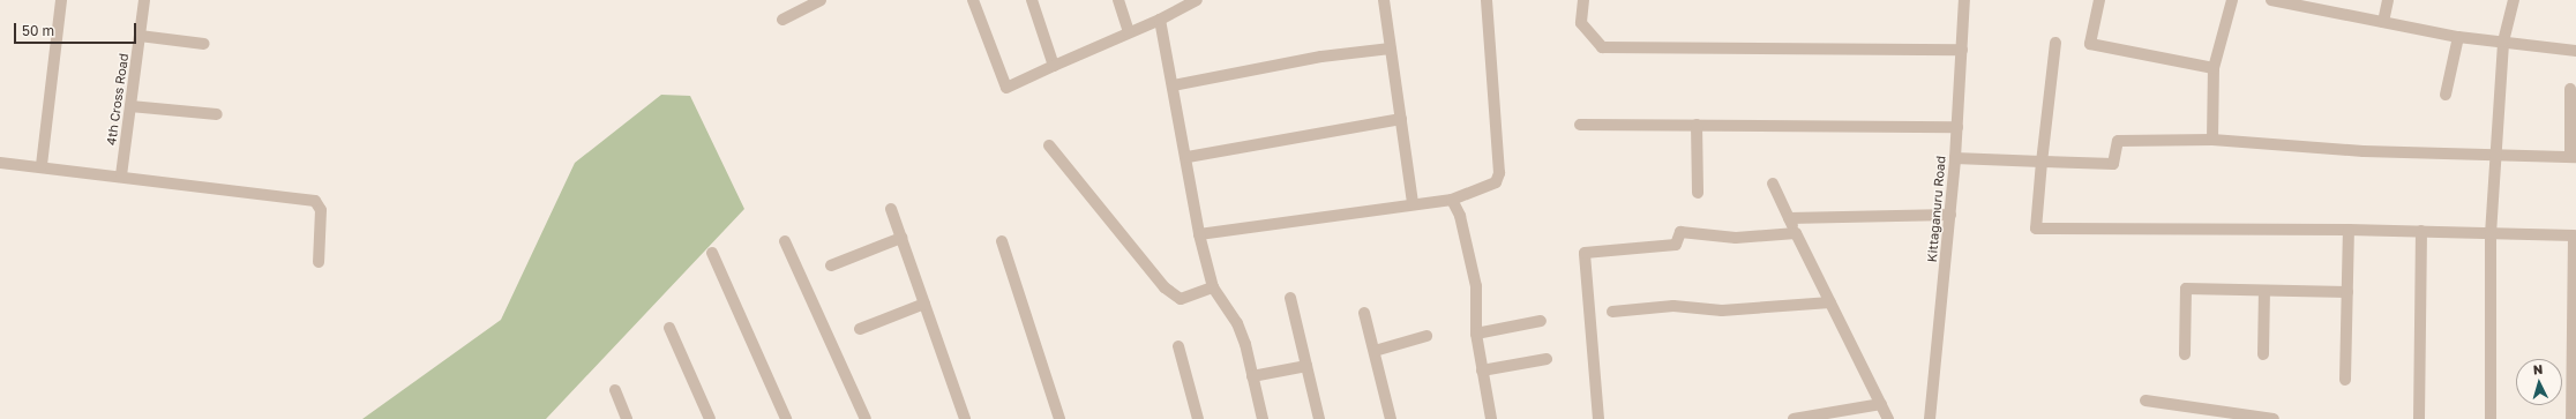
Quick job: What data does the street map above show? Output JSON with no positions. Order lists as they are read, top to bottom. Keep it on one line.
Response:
{"streets":{"street":["4th Cross Road","Kittaganuru Road"]},"scale_bar":"50 m","north":"top"}
